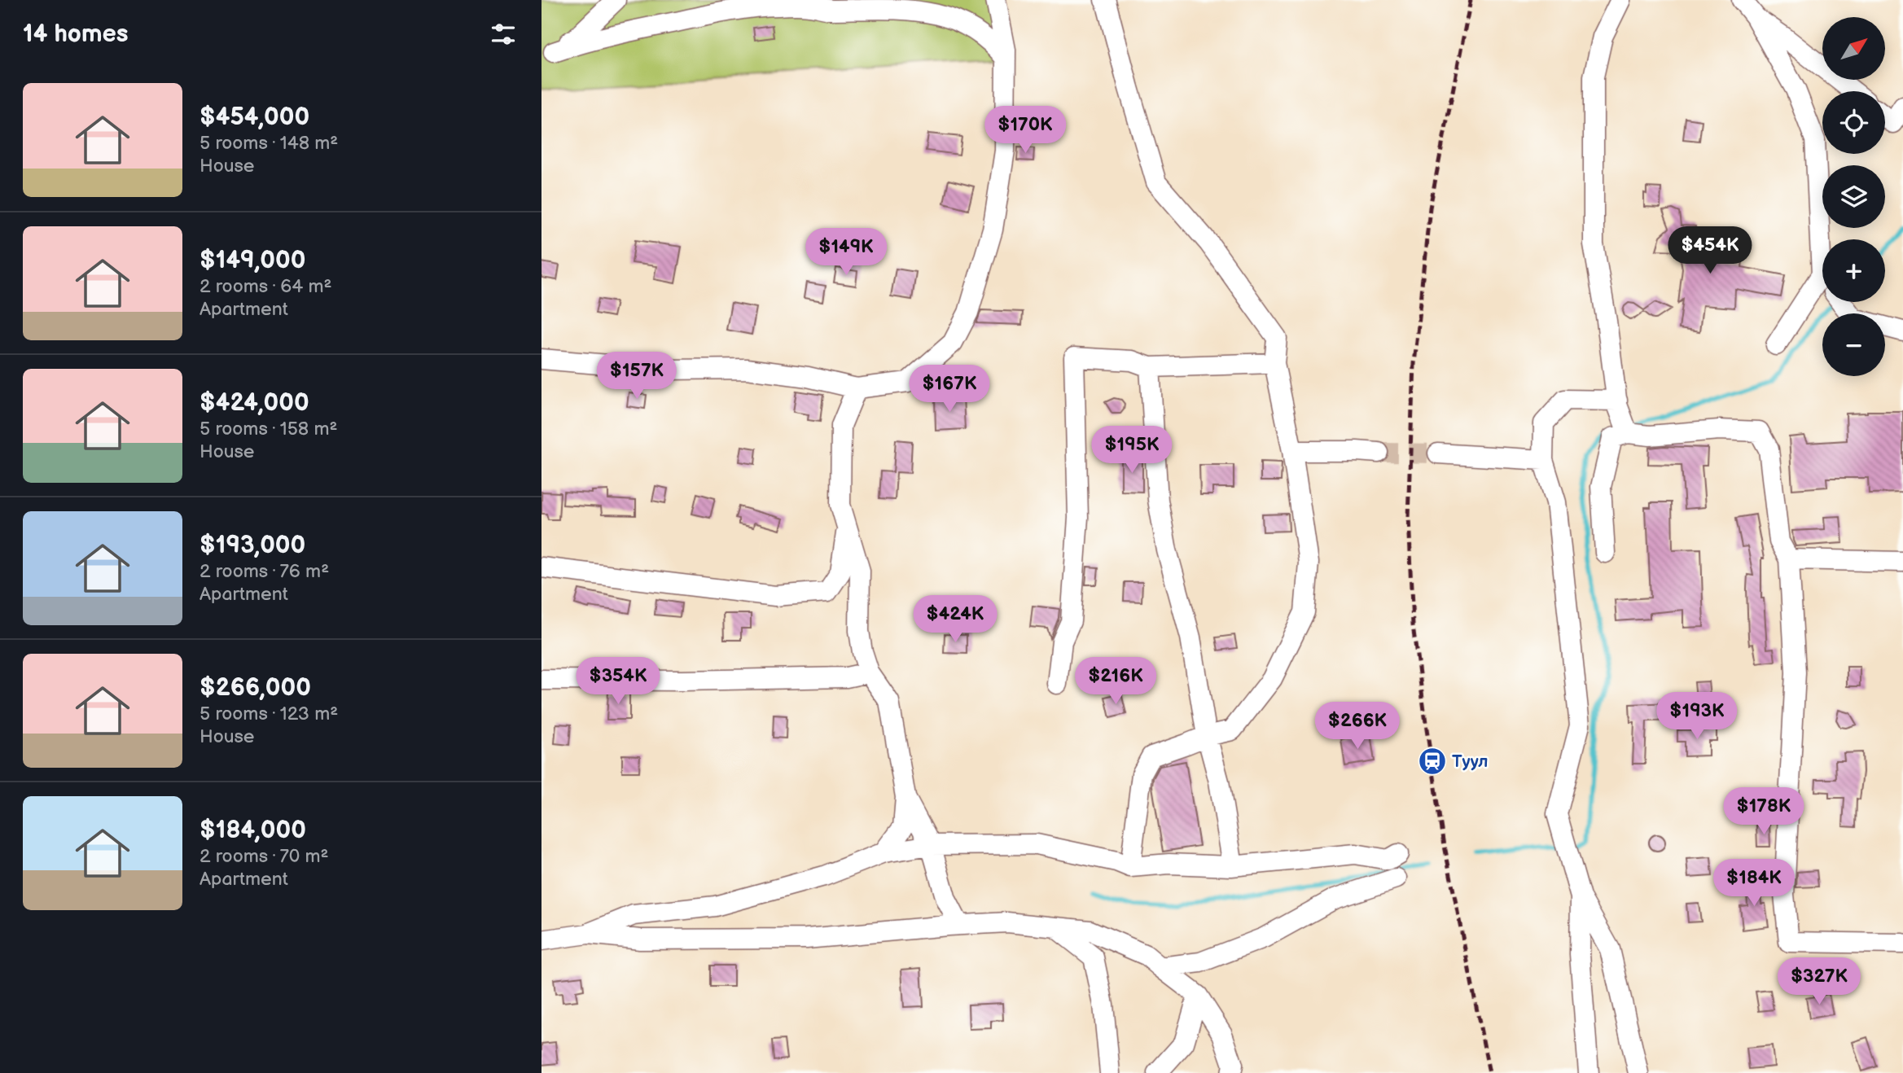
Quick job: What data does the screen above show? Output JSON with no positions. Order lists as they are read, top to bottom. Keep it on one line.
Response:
{"places":{"station":["Туул"]},"north":"top right","page":{"heading":"14 homes","map_buttons":["+","−"],"list":[{"name":"$454,000","note":"5 rooms · 148 m² · House"},{"name":"$149,000","note":"2 rooms · 64 m² · Apartment"},{"name":"$424,000","note":"5 rooms · 158 m² · House"},{"name":"$193,000","note":"2 rooms · 76 m² · Apartment"},{"name":"$266,000","note":"5 rooms · 123 m² · House"},{"name":"$184,000","note":"2 rooms · 70 m² · Apartment"}],"price":["$170K","$454K","$149K","$157K","$167K","$195K","$424K","$354K","$216K","$193K","$266K","$178K","$184K","$327K"]}}
